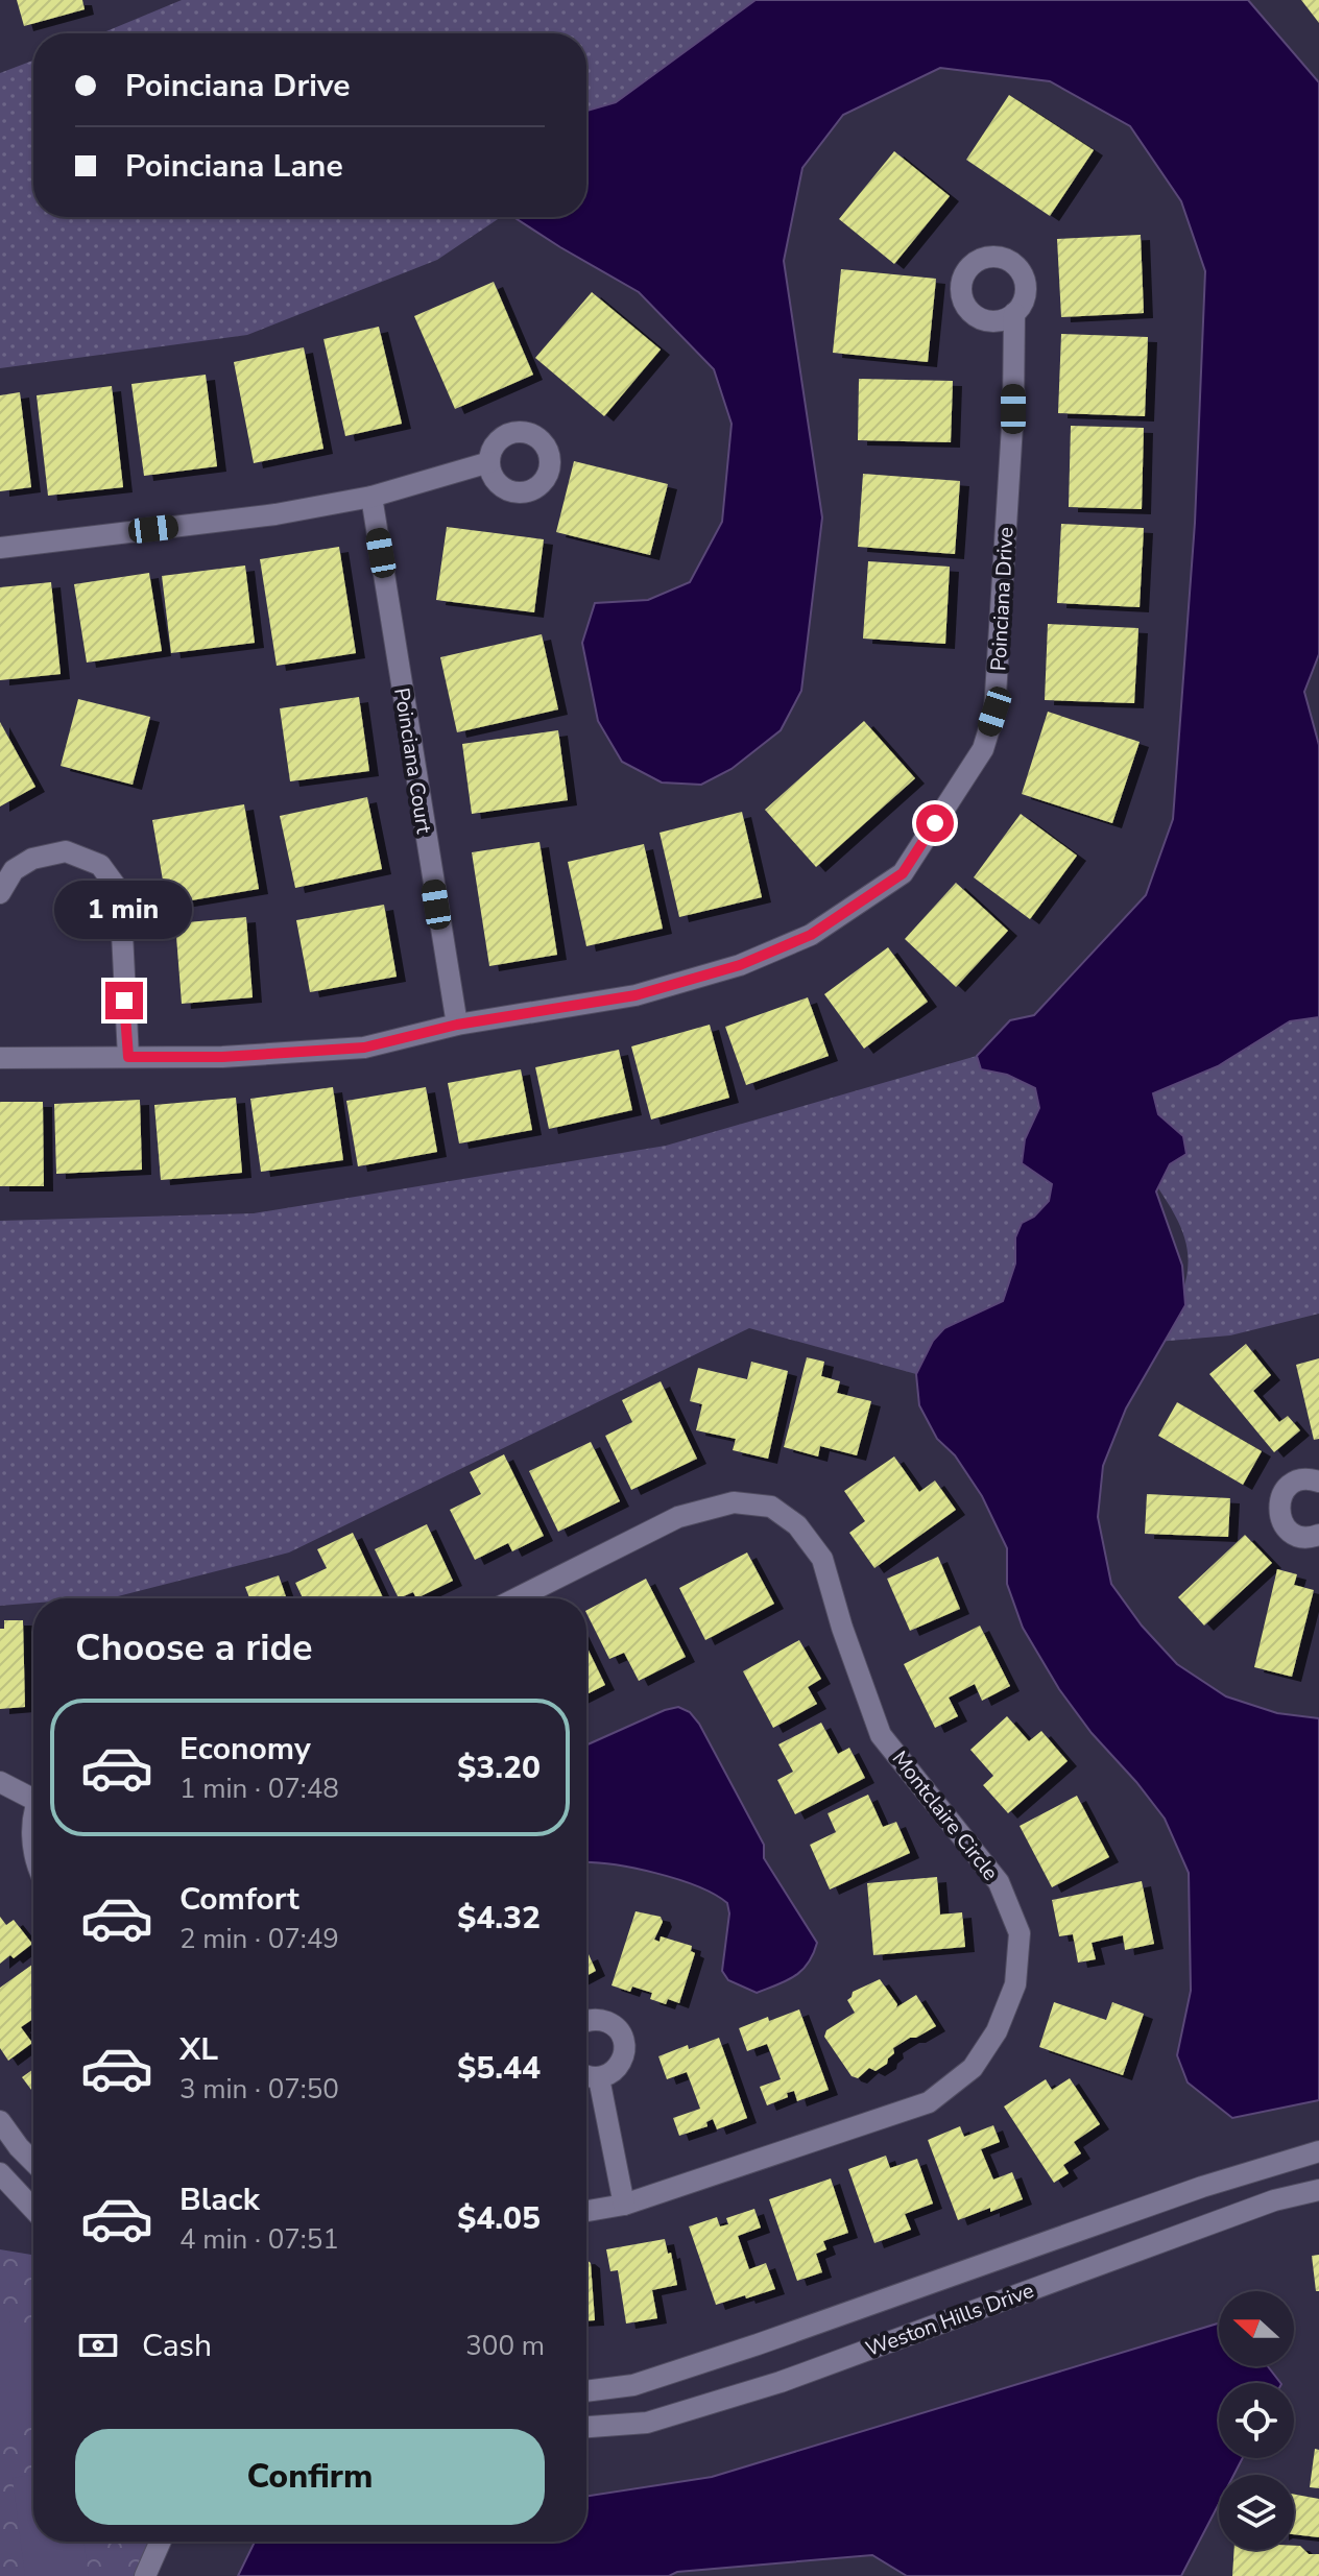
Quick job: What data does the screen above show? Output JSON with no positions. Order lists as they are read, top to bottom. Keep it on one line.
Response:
{"streets":{"street":["Poinciana Drive","Poinciana Court","Montclaire Circle","Weston Hills Drive"]},"crossings":[["Poinciana Drive","Poinciana Court"]],"north":"left","page":{"banner":["Poinciana Drive","Poinciana Lane"],"bubble":"1 min","heading":"Choose a ride","list":[{"name":"Economy","note":"1 min · 07:48","value":"$3.20"},{"name":"Comfort","note":"2 min · 07:49","value":"$4.32"},{"name":"XL","note":"3 min · 07:50","value":"$5.44"},{"name":"Black","note":"4 min · 07:51","value":"$4.05"}],"pay":["Cash","300 m"],"buttons":"Confirm"}}
